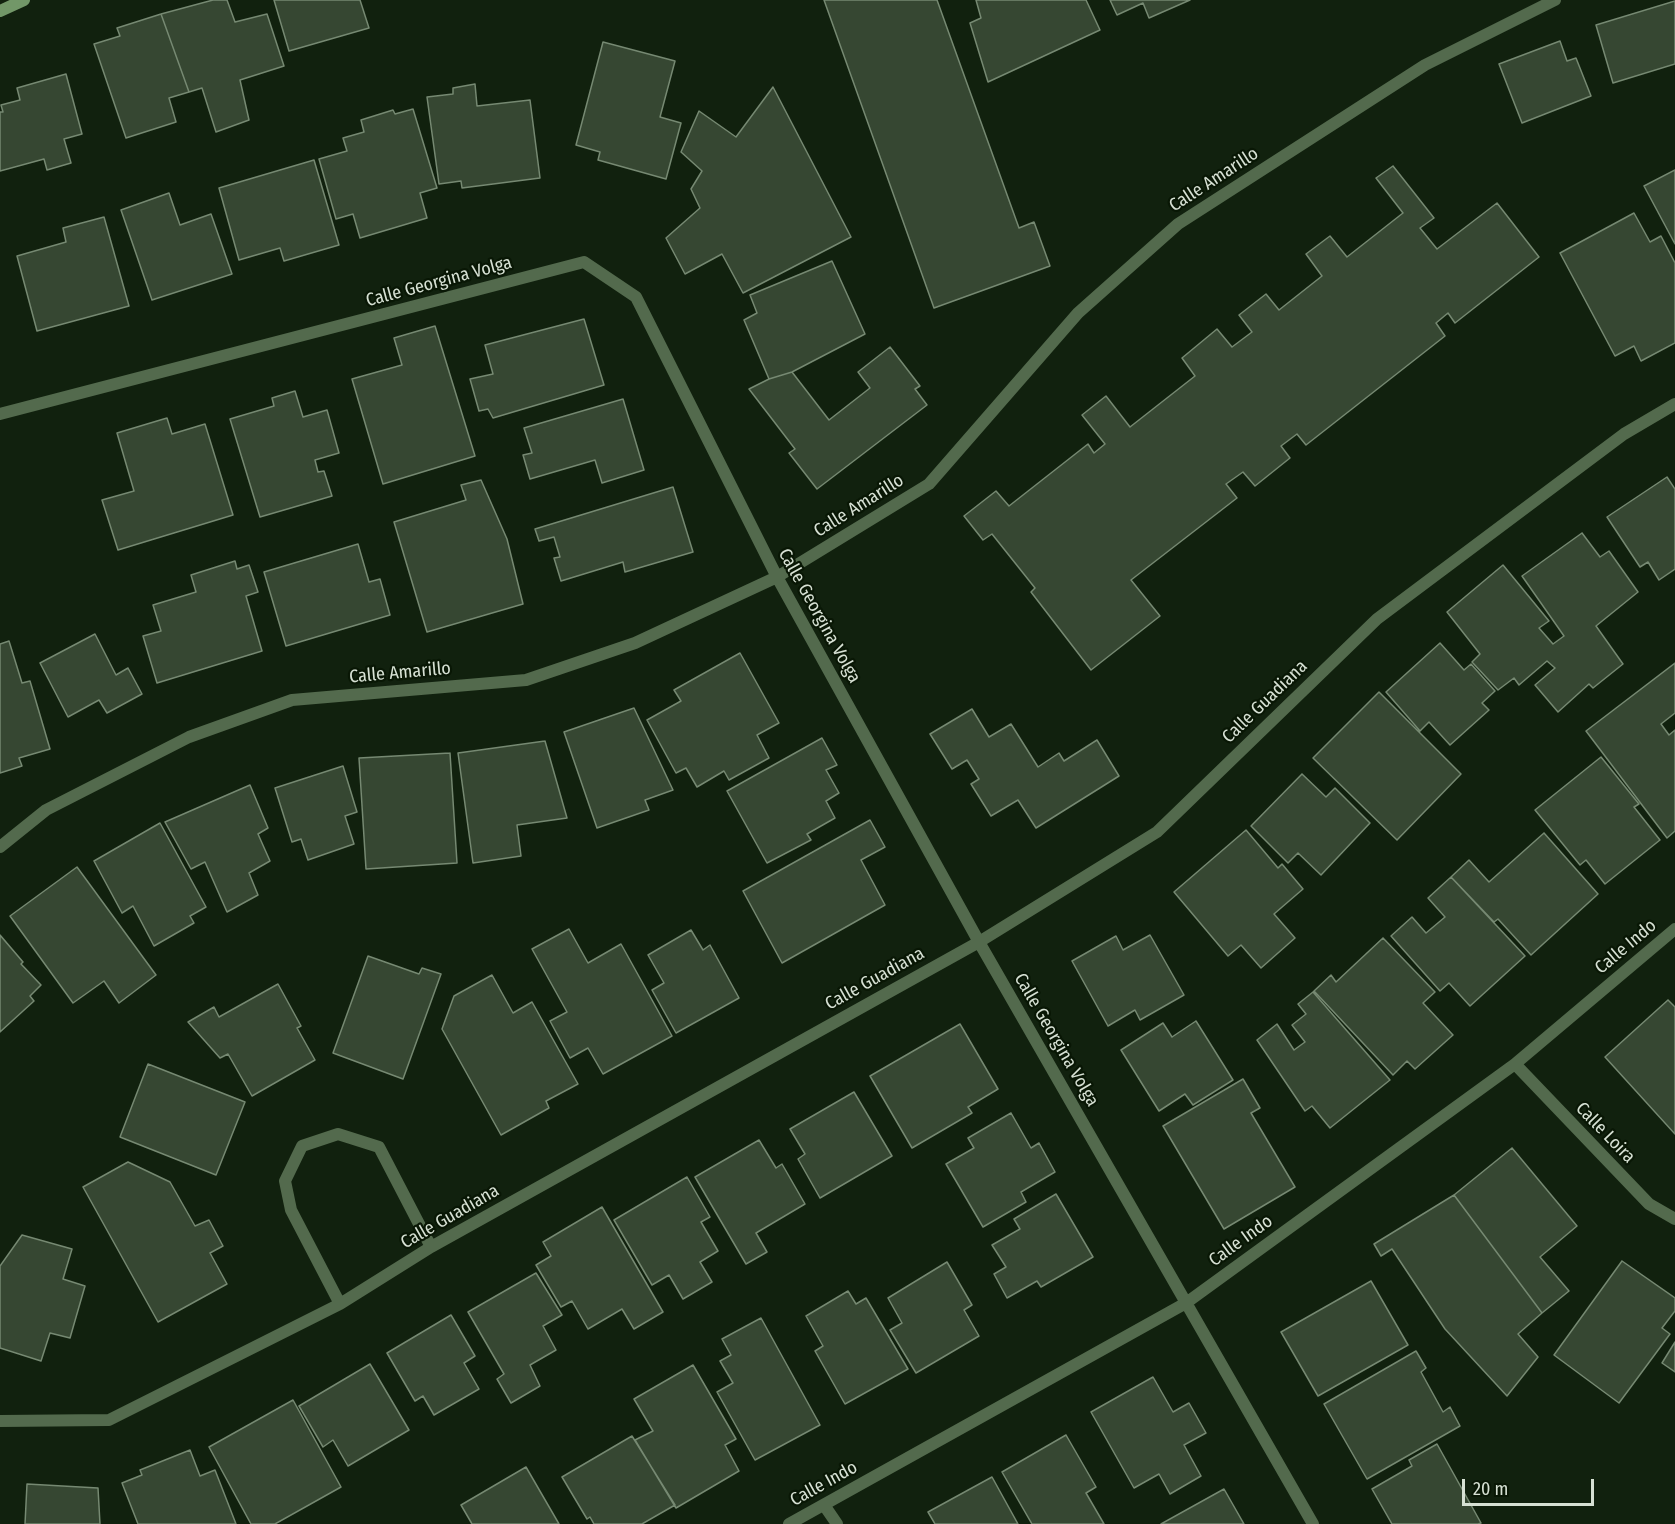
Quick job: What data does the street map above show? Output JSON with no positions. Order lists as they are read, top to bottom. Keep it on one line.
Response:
{"streets":{"street":["Calle Amarillo","Calle Georgina Volga","Calle Guadiana","Calle Indo","Calle Loira"]},"crossings":[["Calle Amarillo","Calle Georgina Volga"],["Calle Georgina Volga","Calle Guadiana"],["Calle Georgina Volga","Calle Indo"],["Calle Indo","Calle Loira"]],"scale_bar":"20 m"}
